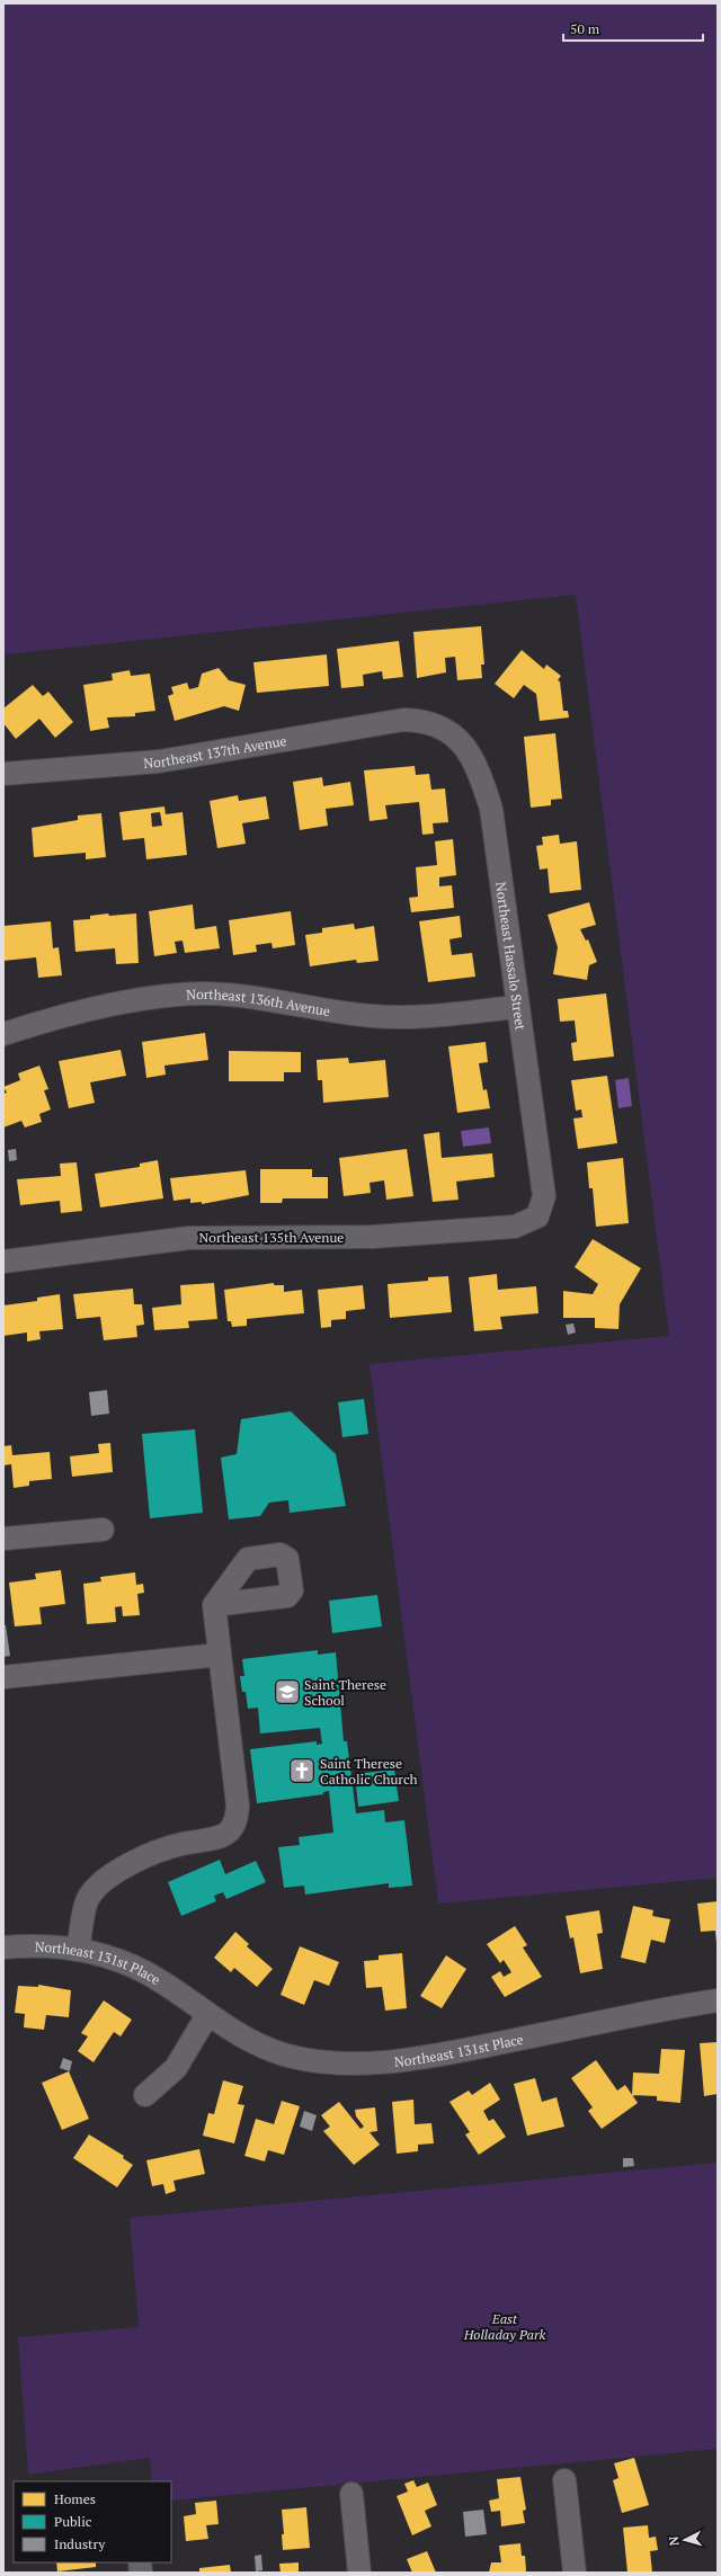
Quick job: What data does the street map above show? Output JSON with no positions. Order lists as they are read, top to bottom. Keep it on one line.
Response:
{"streets":{"street":["Northeast 137th Avenue","Northeast Hassalo Street","Northeast 136th Avenue","Northeast 135th Avenue","Northeast 131st Place"]},"crossings":[["Northeast 137th Avenue","Northeast Hassalo Street"],["Northeast Hassalo Street","Northeast 136th Avenue"],["Northeast Hassalo Street","Northeast 135th Avenue"]],"parks":["East Holladay Park"],"places":{"school or university":["Saint Therese School"],"church":["Saint Therese Catholic Church"]},"legend":["Homes","Public","Industry"],"scale_bar":"50 m","north":"left"}
